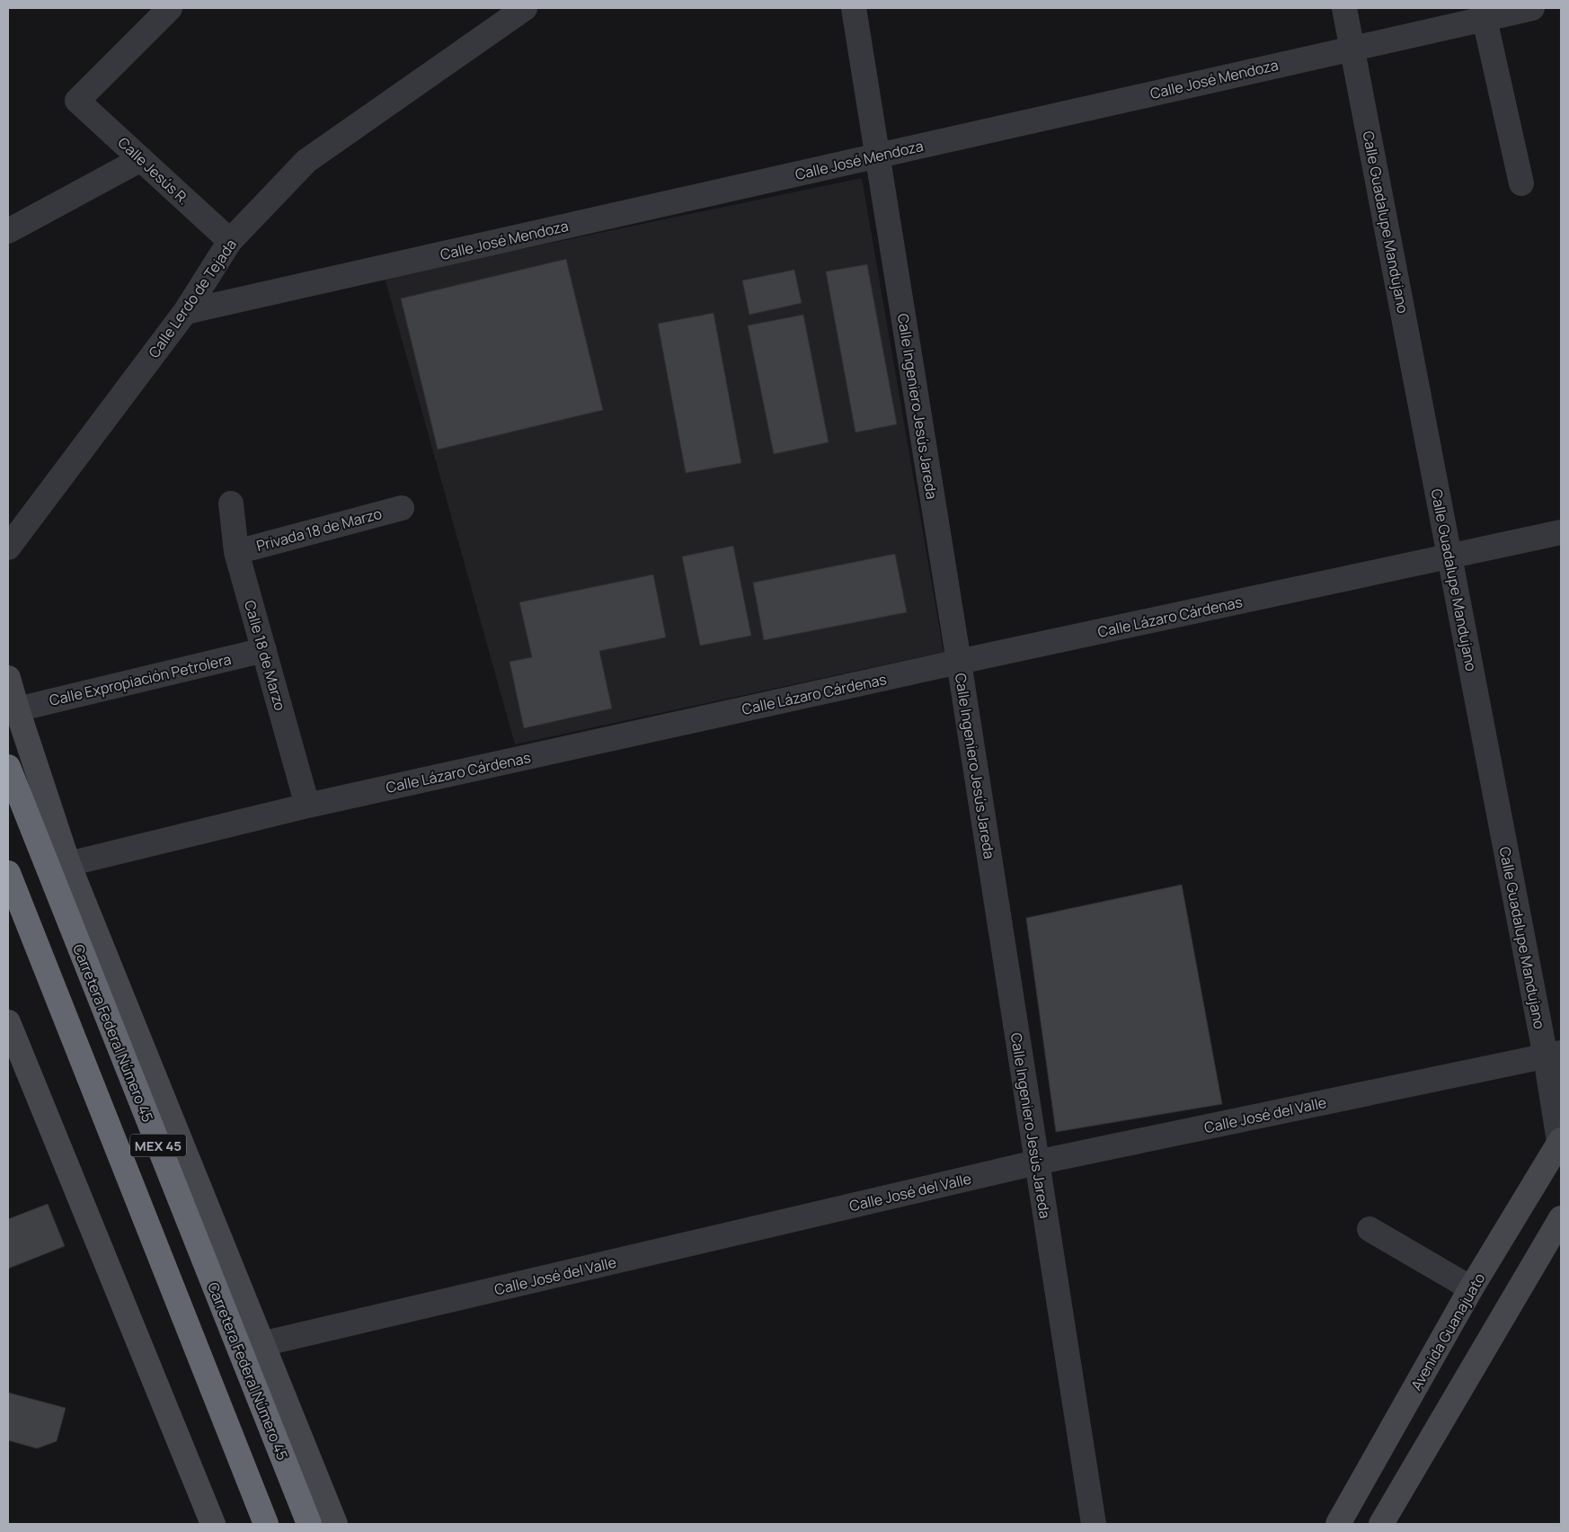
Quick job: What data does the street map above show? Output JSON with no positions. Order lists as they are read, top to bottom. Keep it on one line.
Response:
{"streets":{"highway":["Carretera Federal Número 45","MEX 45"],"street":["Calle José Mendoza","Calle Jesús R.","Calle Guadalupe Mandujano","Calle Lerdo de Tejada","Calle Ingeniero Jesús Jareda","Privada 18 de Marzo","Calle Lázaro Cárdenas","Calle 18 de Marzo","Calle Expropiación Petrolera","Calle José del Valle","Avenida Guanajuato"]},"crossings":[["Calle José Mendoza","Calle Guadalupe Mandujano"],["Calle José Mendoza","Calle Lerdo de Tejada"],["Calle José Mendoza","Calle Ingeniero Jesús Jareda"],["Calle Jesús R.","Calle Lerdo de Tejada"],["Calle Guadalupe Mandujano","Calle Lázaro Cárdenas"],["Calle Guadalupe Mandujano","Calle José del Valle"],["Calle Guadalupe Mandujano","Avenida Guanajuato"],["Calle Ingeniero Jesús Jareda","Calle Lázaro Cárdenas"],["Calle Ingeniero Jesús Jareda","Calle José del Valle"],["Privada 18 de Marzo","Calle 18 de Marzo"],["Calle Lázaro Cárdenas","Calle 18 de Marzo"],["Calle 18 de Marzo","Calle Expropiación Petrolera"]]}
